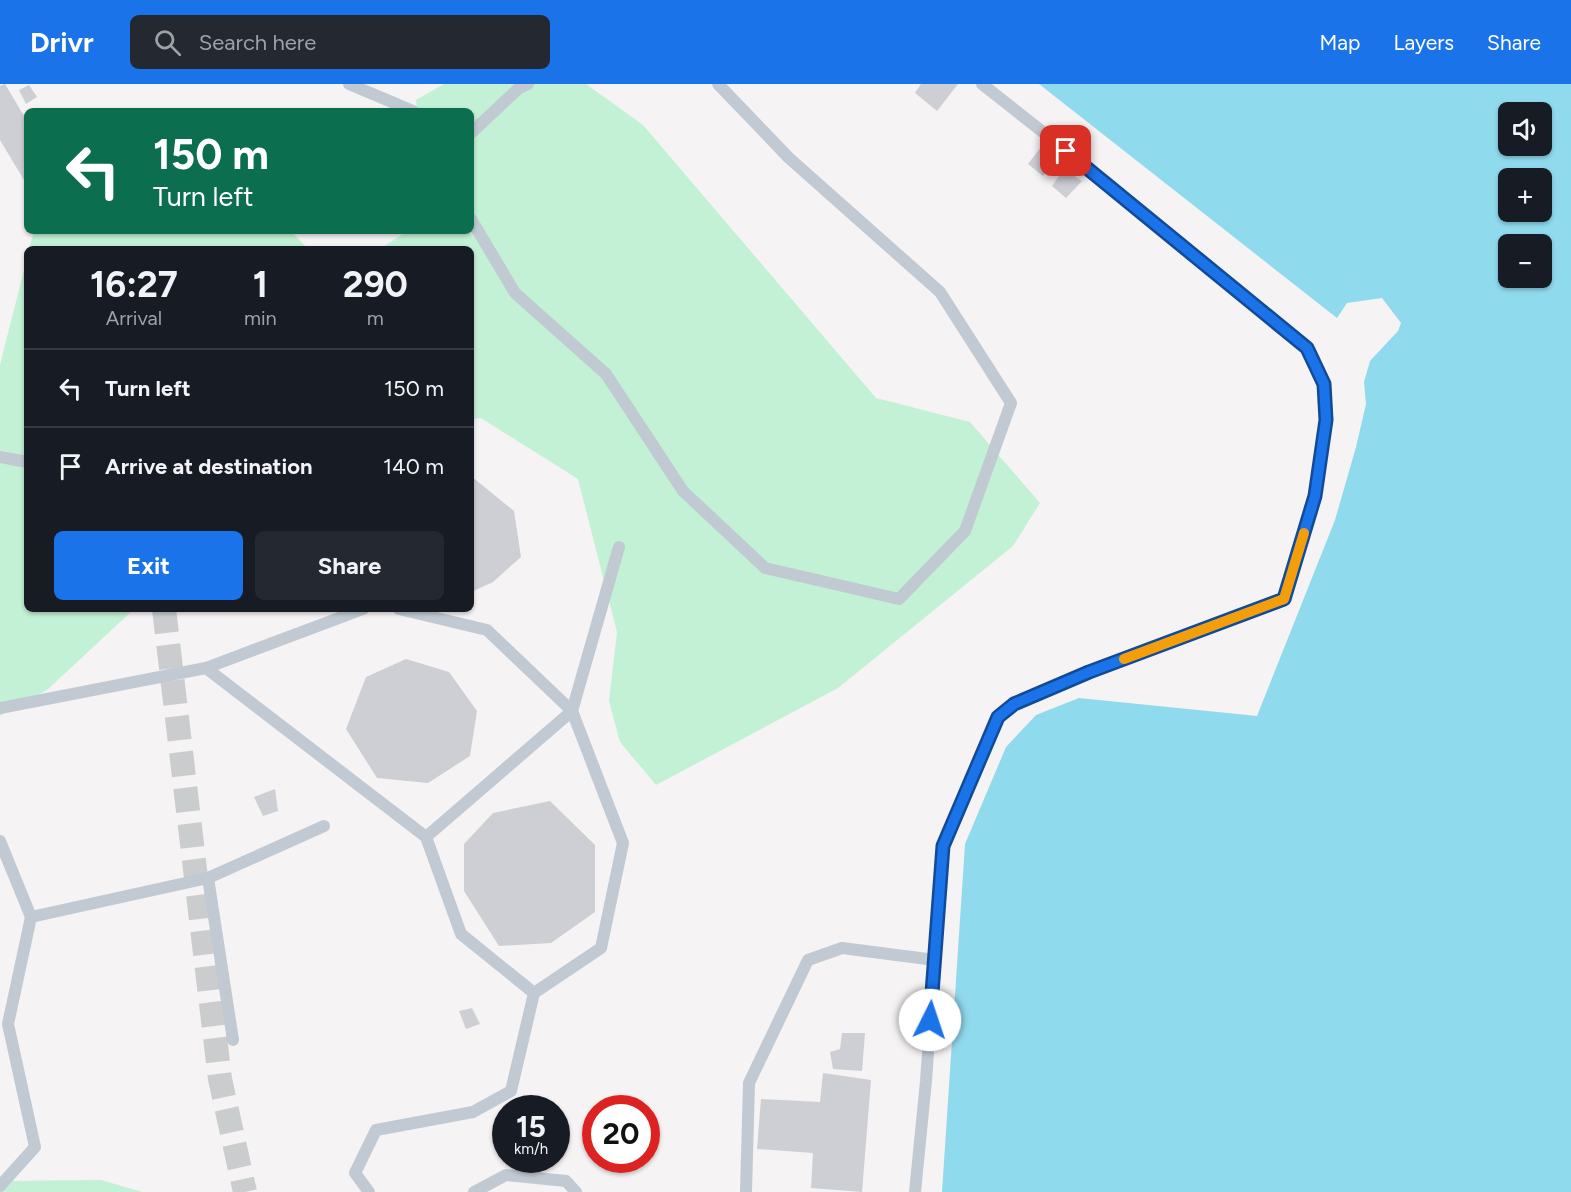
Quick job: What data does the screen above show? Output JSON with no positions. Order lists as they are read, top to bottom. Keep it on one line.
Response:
{"page":{"header":"Drivr","search":"Search here","nav":["Map","Layers","Share"],"map_buttons":["+","−"],"turn":["150 m","Turn left"],"eta":["16:27","Arrival","1","min","290","m"],"list":[{"name":"Turn left","value":"150 m"},{"name":"Arrive at destination","value":"140 m"}],"buttons":["Exit","Share"],"speed":"15 km/h","limit":"20"}}
